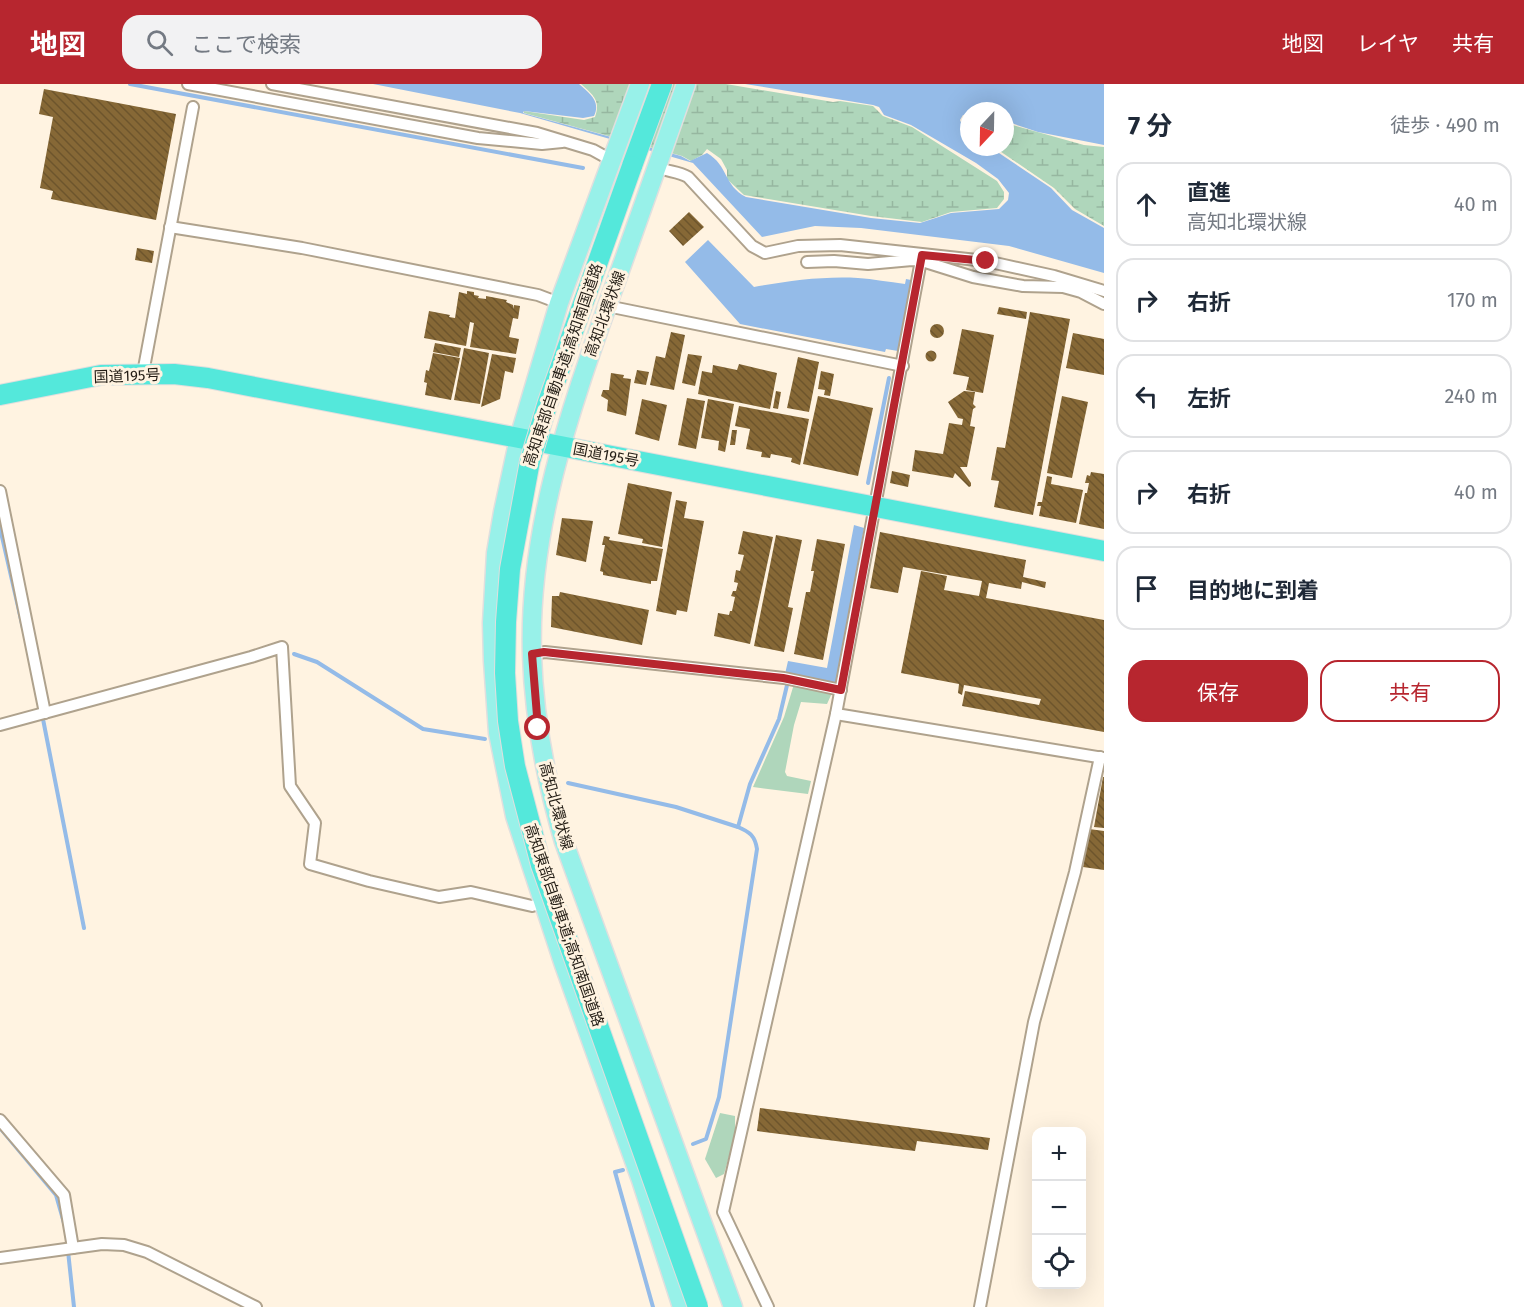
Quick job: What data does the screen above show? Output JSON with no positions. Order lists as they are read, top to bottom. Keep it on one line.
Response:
{"streets":{"highway":["高知東部自動車道;高知南国道路","国道195号"],"main road":["高知北環状線"]},"crossings":[["高知北環状線","国道195号"]],"north":"bottom","page":{"header":"地図","search":"ここで検索","nav":["地図","レイヤ","共有"],"heading":["7 分","徒歩 · 490 m"],"list":[["直進","高知北環状線","40 m"],["右折","170 m"],["左折","240 m"],["右折","40 m"],"目的地に到着"],"buttons":["保存","共有"],"map_buttons":["+","−"]}}
